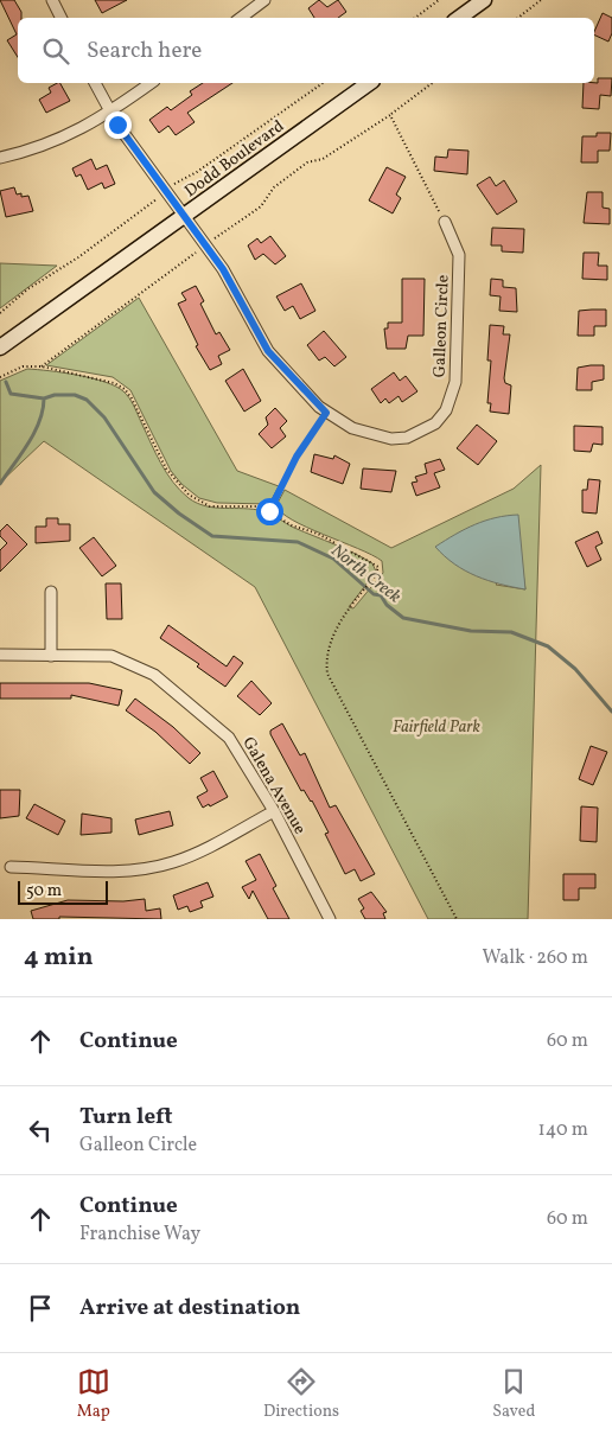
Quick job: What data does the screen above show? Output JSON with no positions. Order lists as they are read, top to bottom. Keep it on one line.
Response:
{"streets":{"street":["Dodd Boulevard","Galleon Circle","Galena Avenue"]},"crossings":[["Dodd Boulevard","Galleon Circle"]],"water":["North Creek"],"parks":["Fairfield Park"],"scale_bar":"50 m","page":{"search":"Search here","scale":"50 m","heading":["4 min","Walk · 260 m"],"list":[["Continue","60 m"],["Turn left","Galleon Circle","140 m"],["Continue","Franchise Way","60 m"],"Arrive at destination"],"nav":["Map","Directions","Saved"]}}
